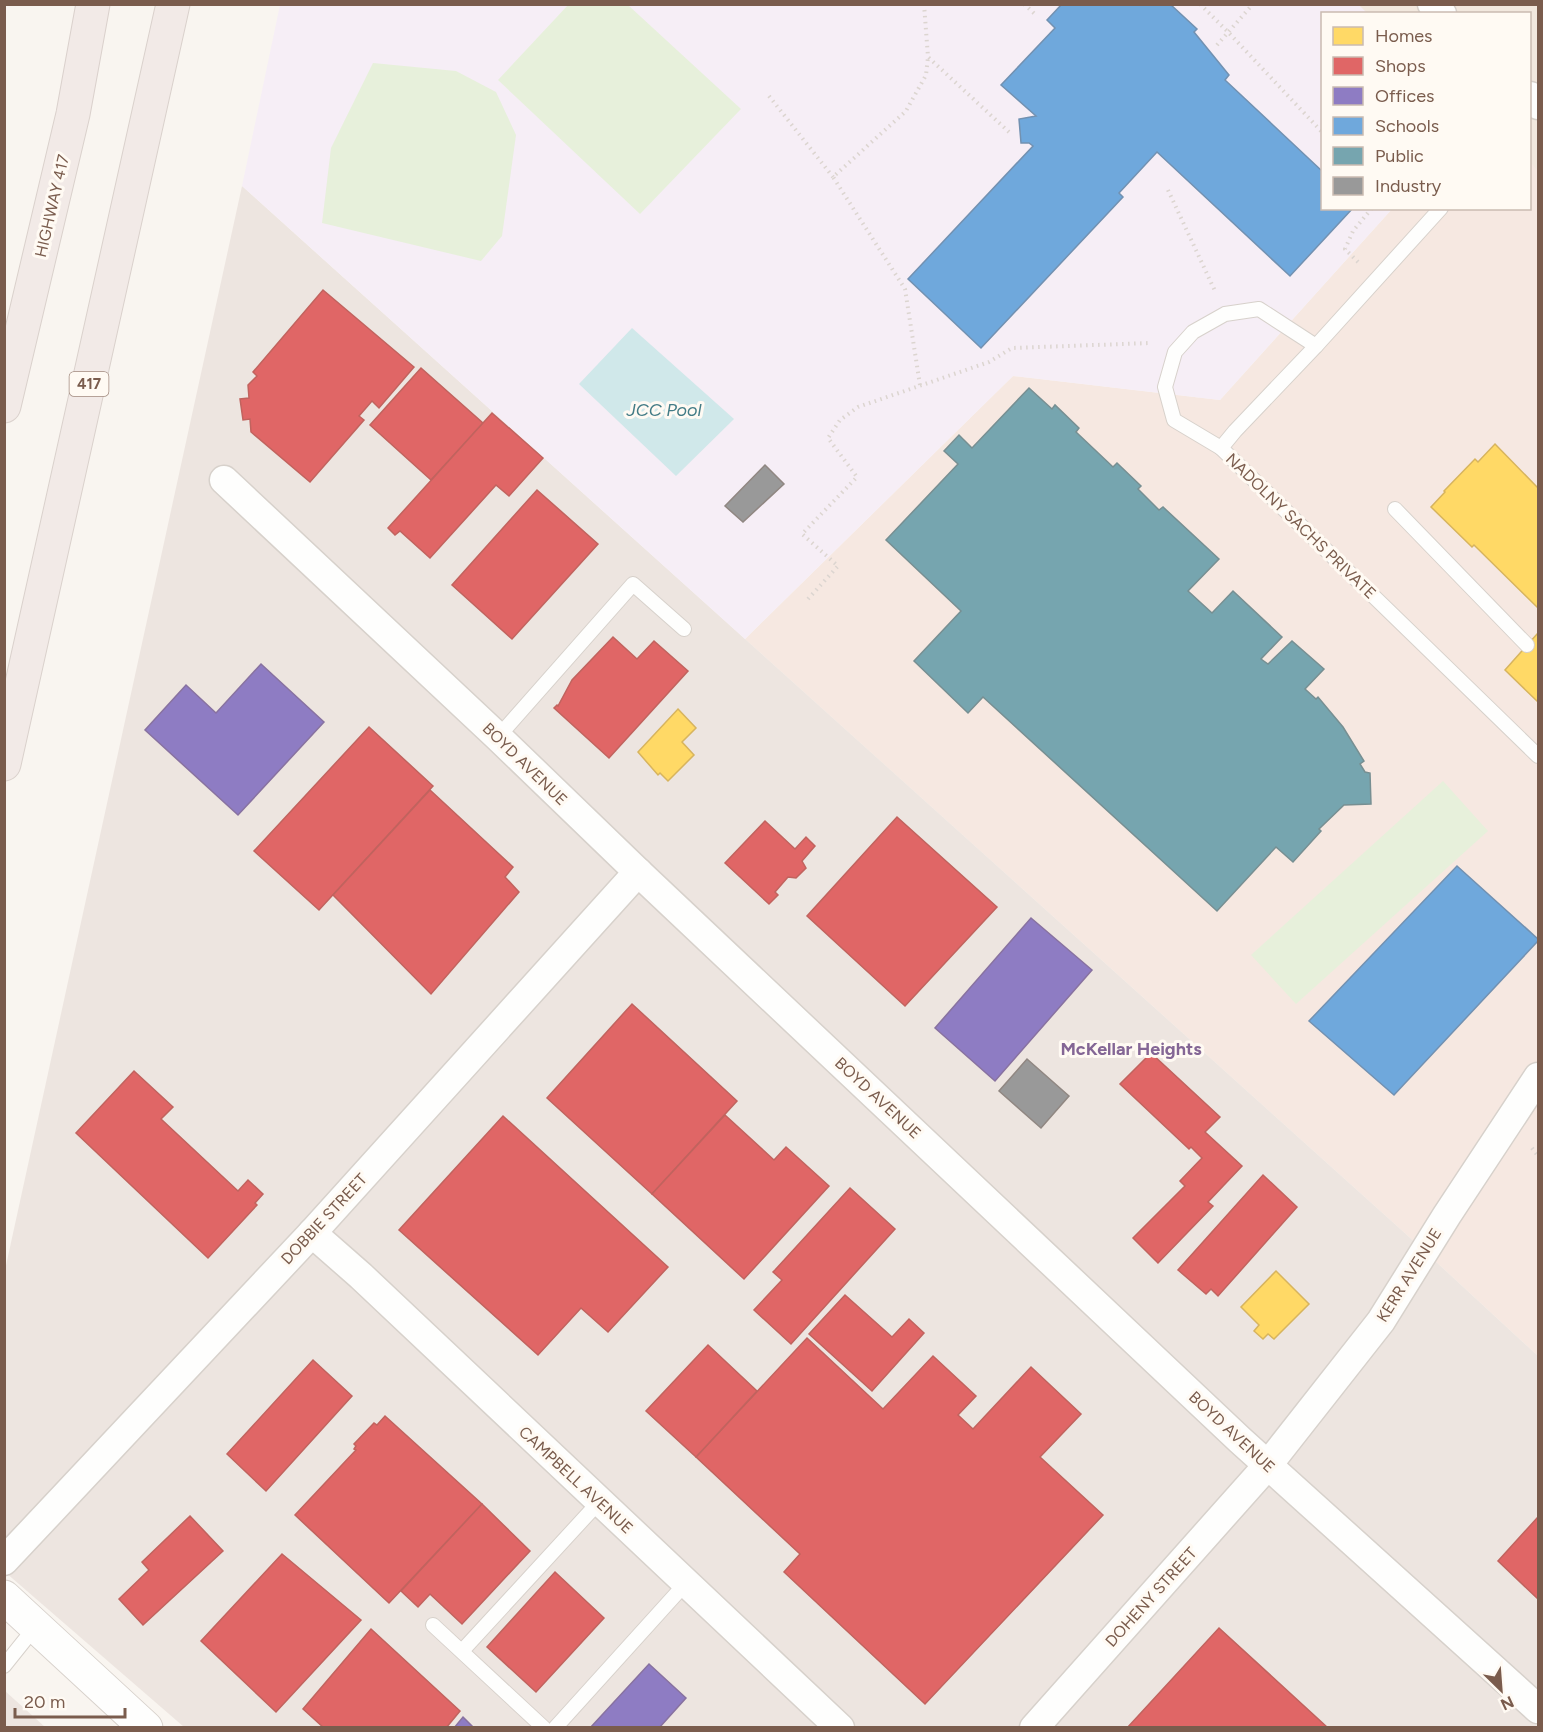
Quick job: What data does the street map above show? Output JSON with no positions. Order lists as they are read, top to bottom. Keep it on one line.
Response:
{"streets":{"highway":["HIGHWAY 417","417"],"street":["BOYD AVENUE","DOBBIE STREET","KERR AVENUE","CAMPBELL AVENUE","DOHENY STREET"],"lane":["NADOLNY SACHS PRIVATE"]},"crossings":[["BOYD AVENUE","DOBBIE STREET"],["BOYD AVENUE","KERR AVENUE"],["BOYD AVENUE","DOHENY STREET"],["DOBBIE STREET","CAMPBELL AVENUE"],["KERR AVENUE","DOHENY STREET"]],"districts":["McKellar Heights"],"water":["JCC Pool"],"legend":["Homes","Shops","Offices","Schools","Public","Industry"],"scale_bar":"20 m","north":"bottom right"}
